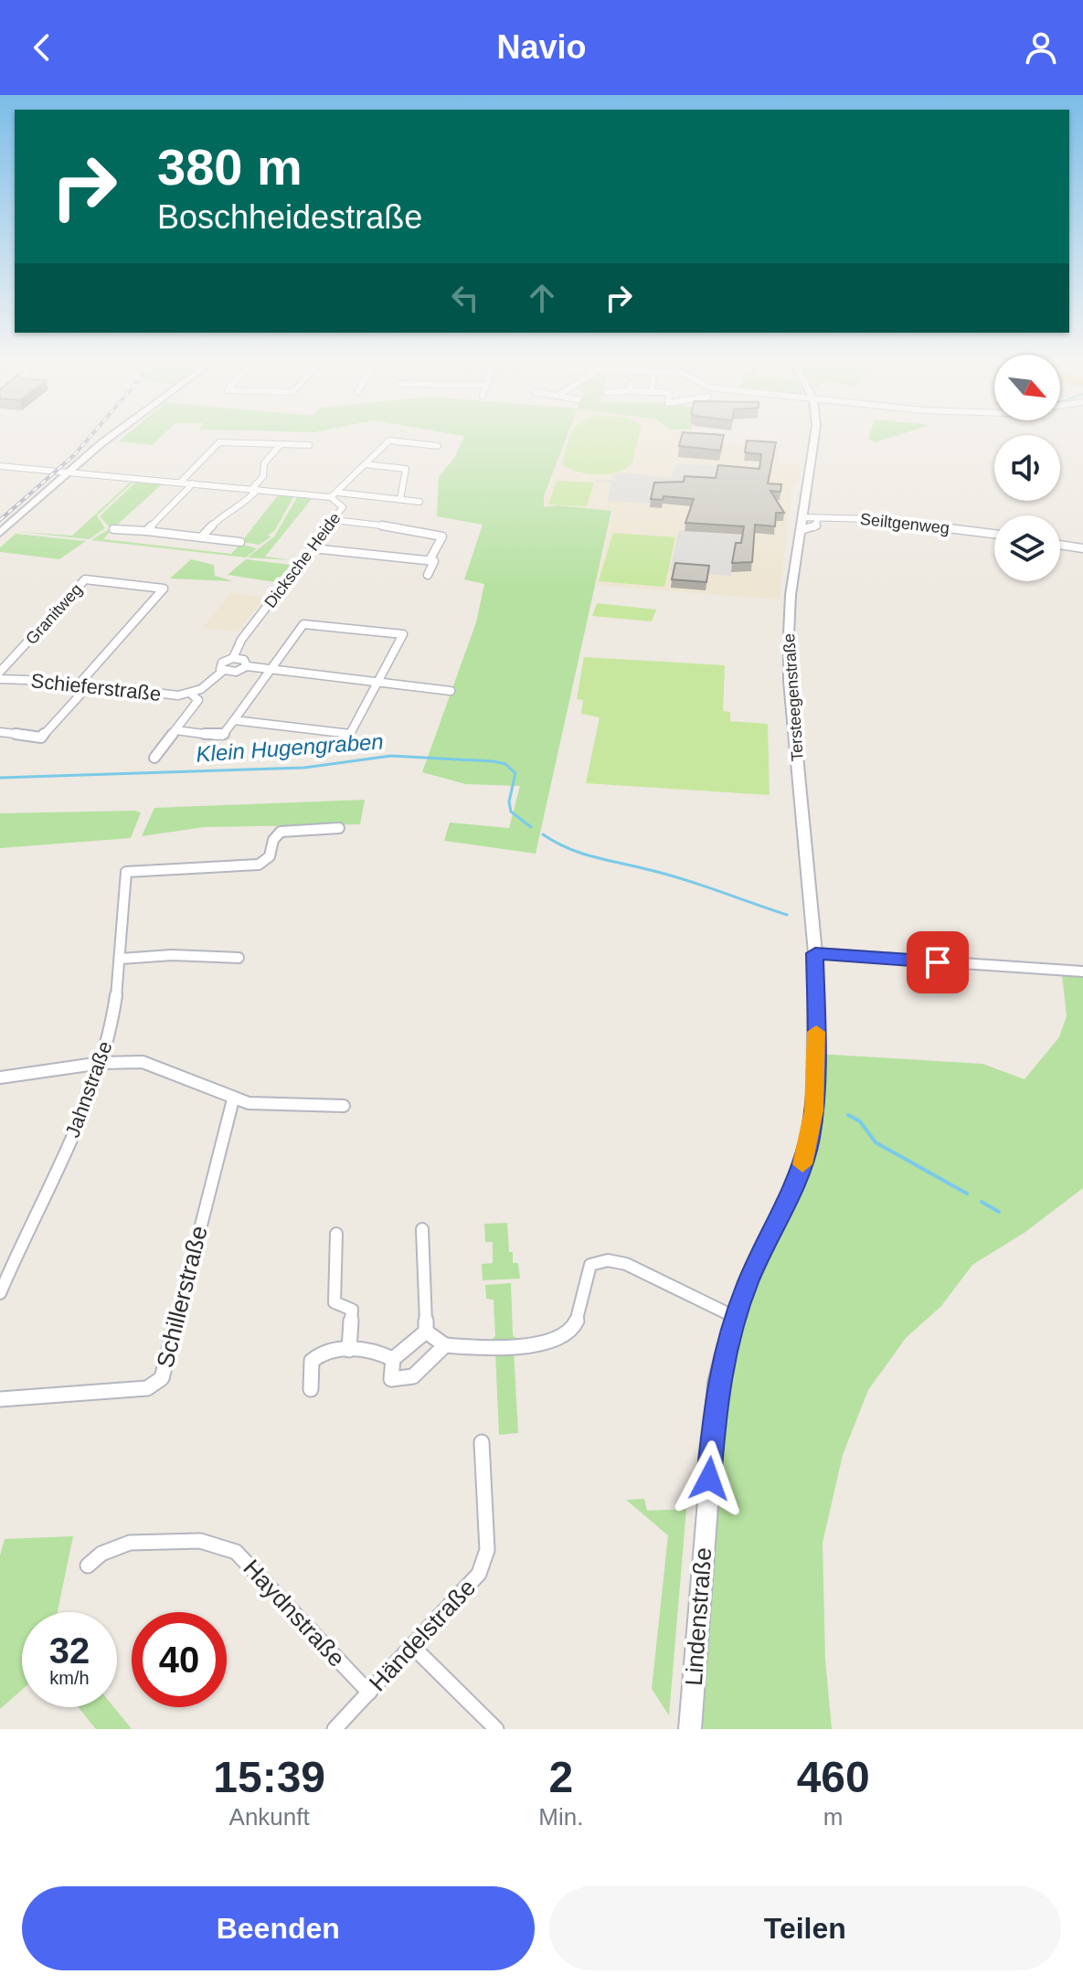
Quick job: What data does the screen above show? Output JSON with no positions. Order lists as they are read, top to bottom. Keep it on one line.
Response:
{"streets":{"street":["Seiltgenweg","Dicksche Heide","Granitweg","Schieferstraße","Tersteegenstraße","Jahnstraße","Schillerstraße","Haydnstraße","Lindenstraße","Händelstraße"]},"crossings":[["Seiltgenweg","Tersteegenstraße"],["Granitweg","Schieferstraße"],["Tersteegenstraße","Lindenstraße"],["Haydnstraße","Händelstraße"]],"water":["Klein Hugengraben"],"north":"bottom right","page":{"header":"Navio","turn":["380 m","Boschheidestraße"],"speed":"32 km/h","limit":"40","eta":["15:39","Ankunft","2","Min.","460","m"],"buttons":["Beenden","Teilen"]}}
